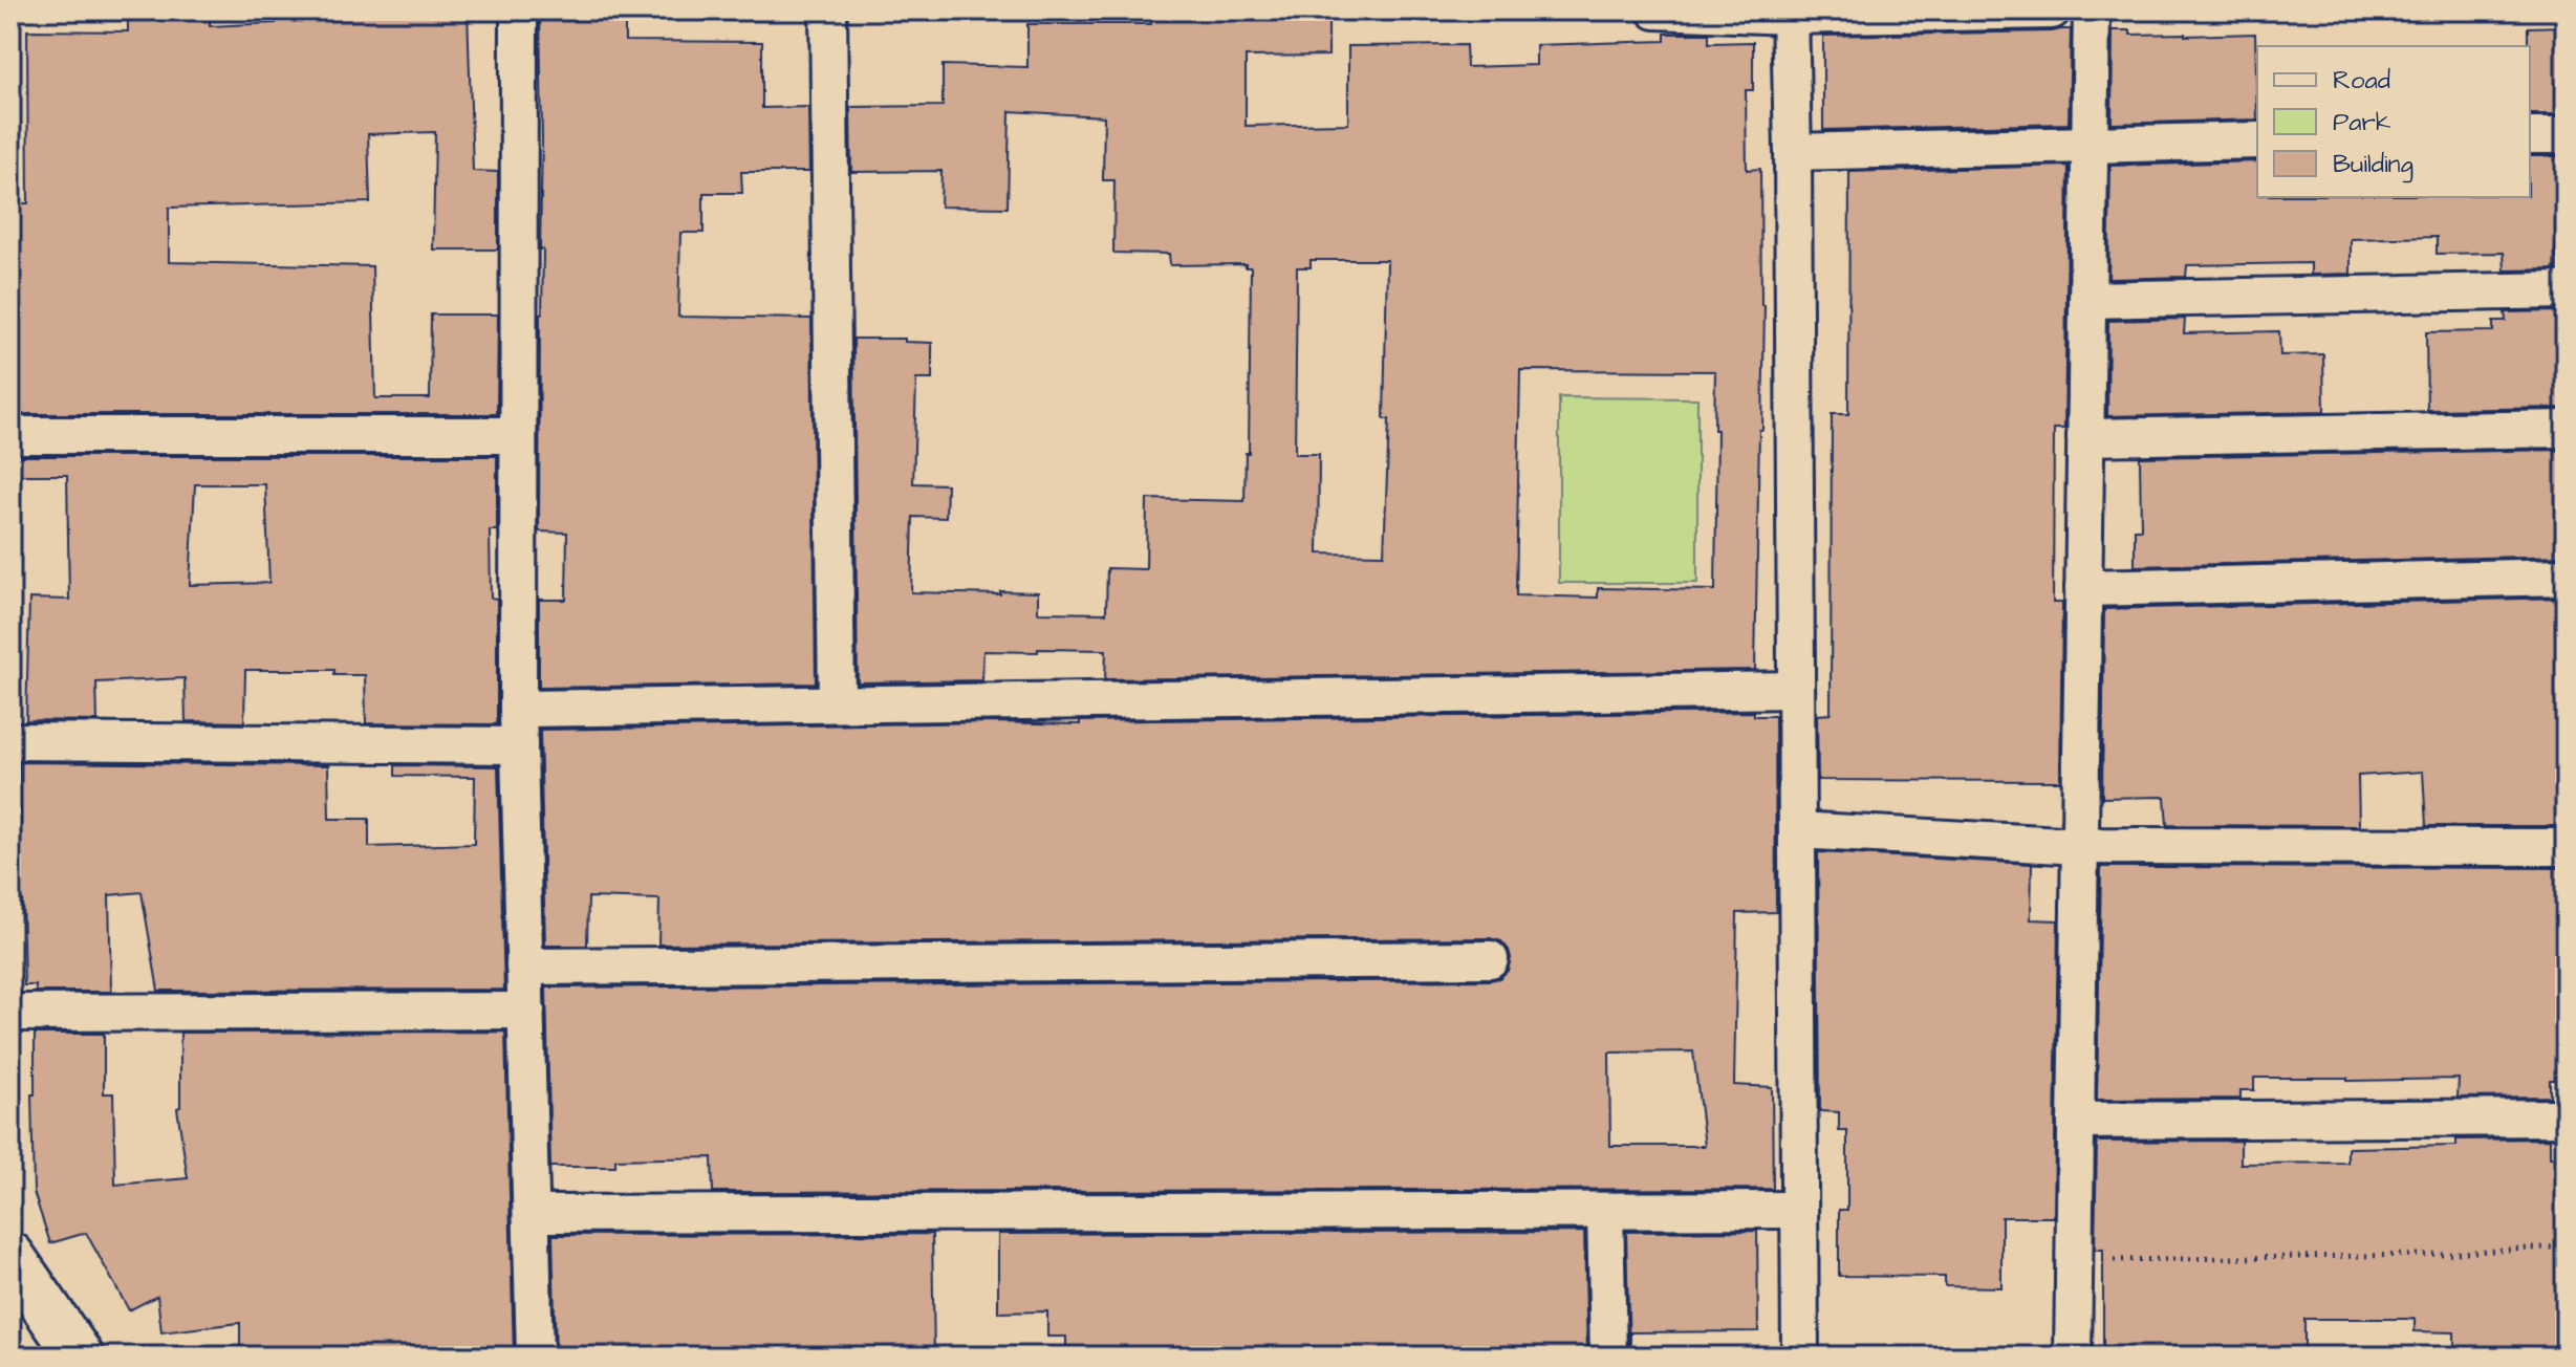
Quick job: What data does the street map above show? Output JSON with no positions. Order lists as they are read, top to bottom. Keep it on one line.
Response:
{"legend":["Road","Park","Building"]}
